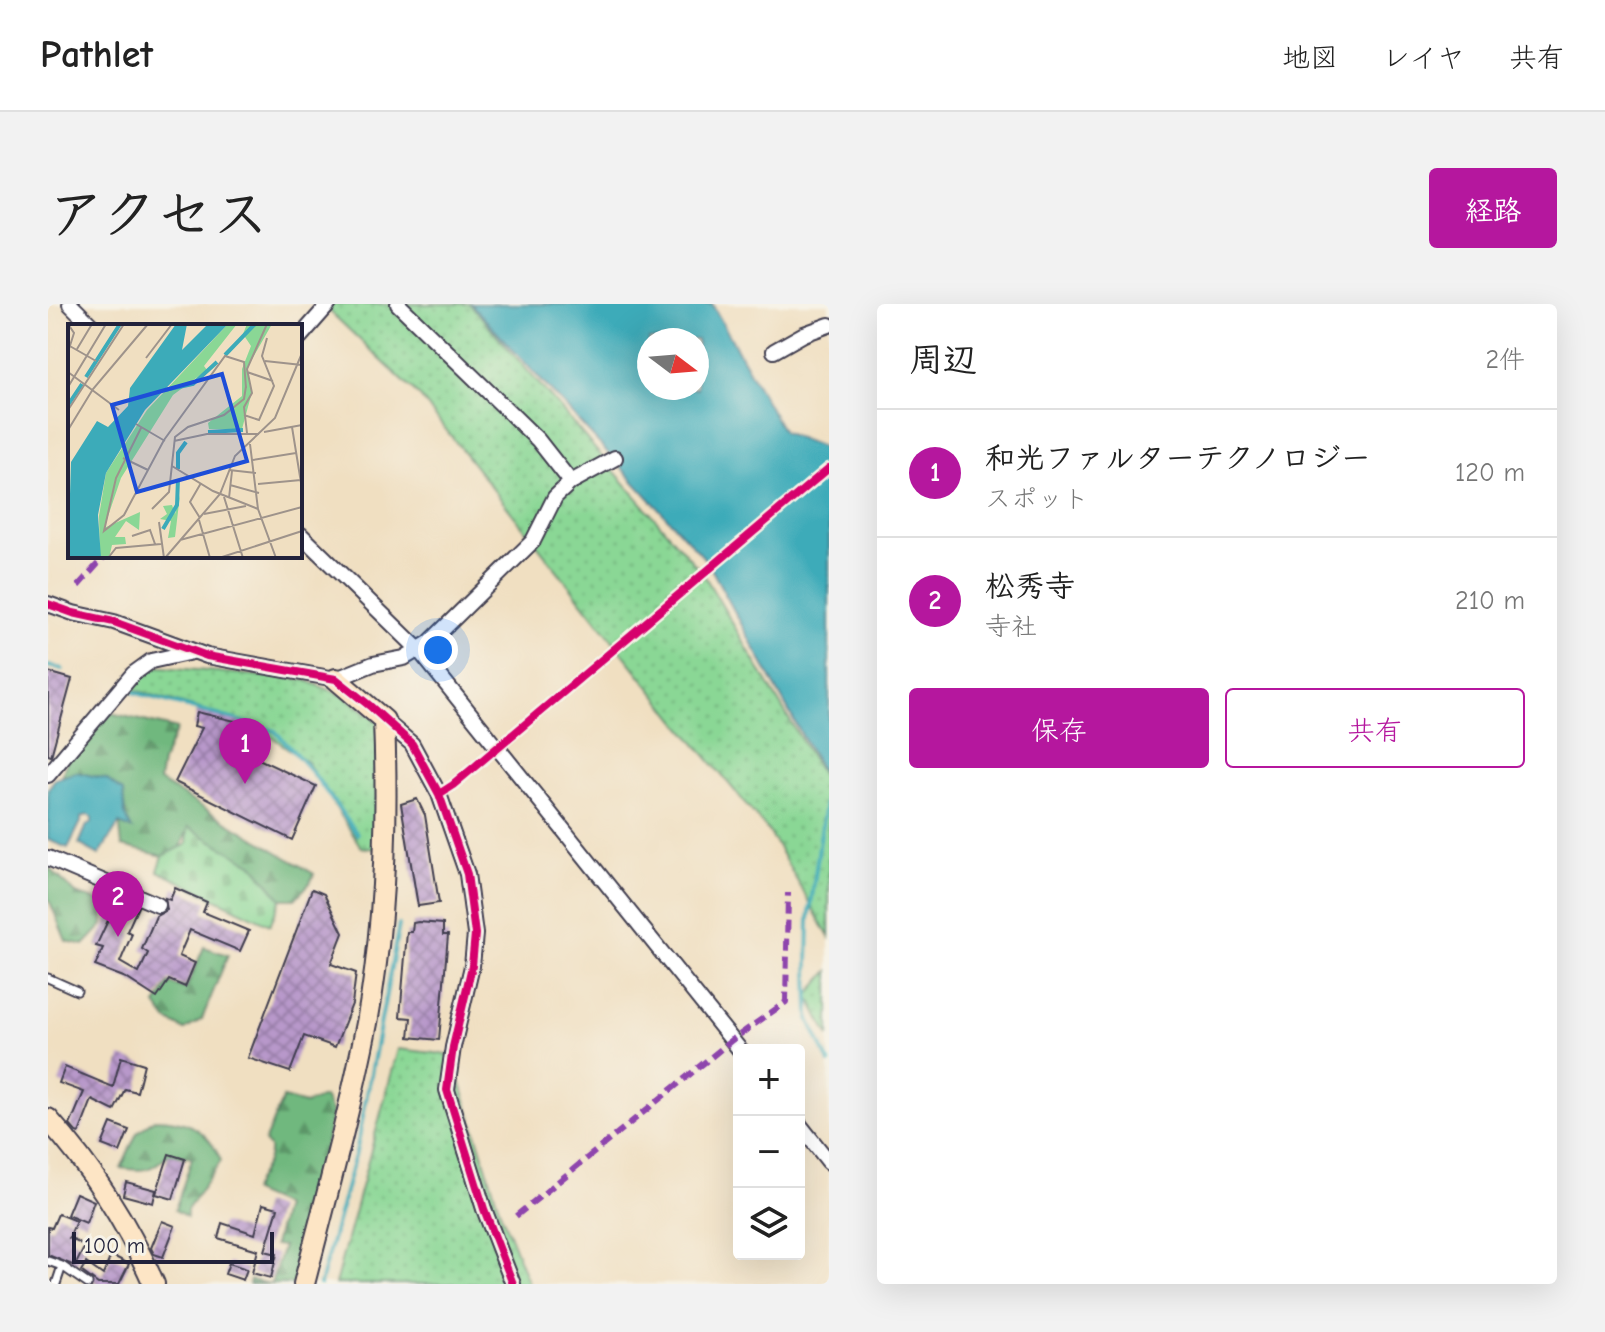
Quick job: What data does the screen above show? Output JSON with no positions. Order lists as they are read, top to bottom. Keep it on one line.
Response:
{"scale_bar":"100 m","north":"right","page":{"header":"Pathlet","nav":["地図","レイヤ","共有"],"title":"アクセス","buttons":["経路",["保存","共有"]],"heading":["周辺","2件"],"list":[{"mark":"1","name":"和光ファルターテクノロジー","note":"スポット","value":"120 m"},{"mark":"2","name":"松秀寺","note":"寺社","value":"210 m"}],"pins":["1","2"],"map_buttons":["+","−"],"scale":"100 m"}}
